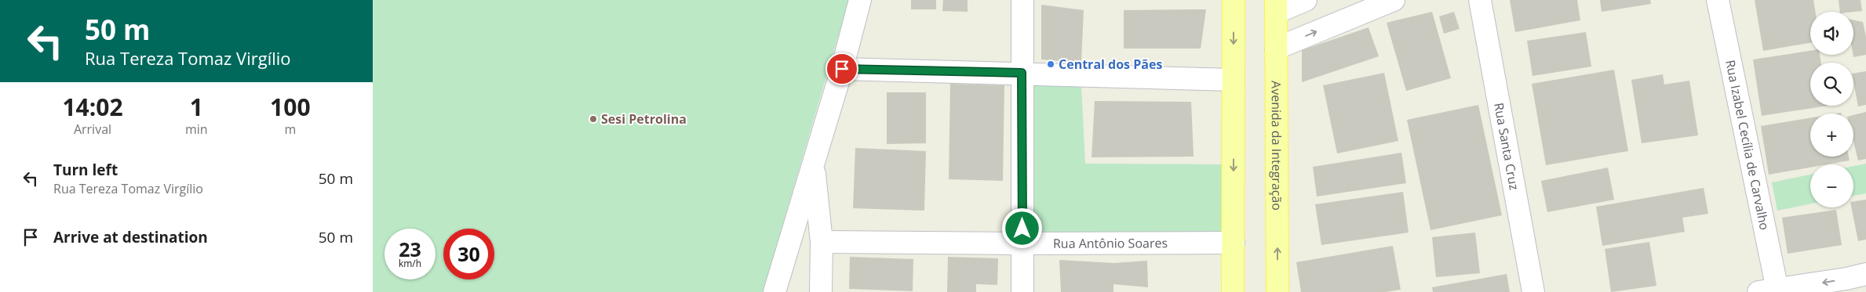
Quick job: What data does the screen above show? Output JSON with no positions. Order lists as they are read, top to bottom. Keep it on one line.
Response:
{"streets":{"main road":["Avenida da Integração"],"street":["Rua Izabel Cecília de Carvalho","Rua Santa Cruz","Rua Antônio Soares"]},"places":["Central dos Pães","Sesi Petrolina"],"page":{"turn":["50 m","Rua Tereza Tomaz Virgílio"],"map_buttons":["+","−"],"eta":["14:02","Arrival","1","min","100","m"],"list":[{"name":"Turn left","note":"Rua Tereza Tomaz Virgílio","value":"50 m"},{"name":"Arrive at destination","value":"50 m"}],"speed":"23 km/h","limit":"30"}}
